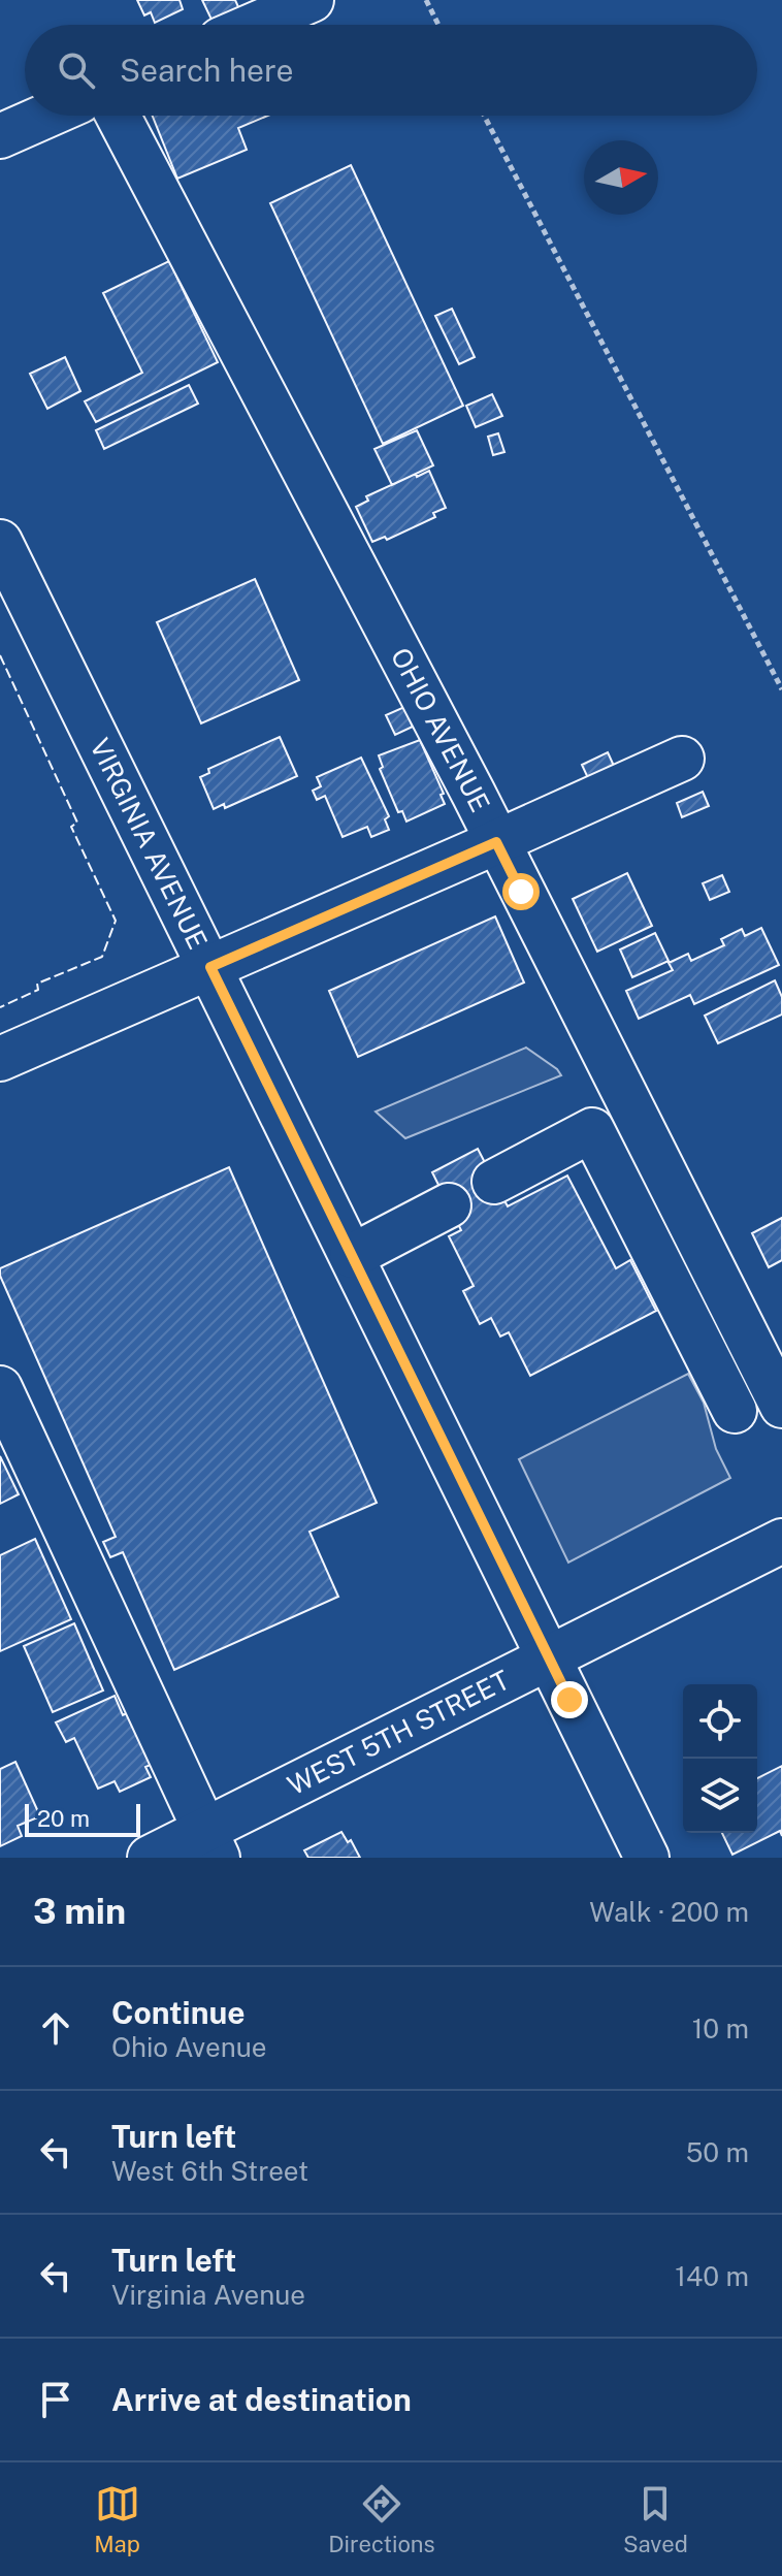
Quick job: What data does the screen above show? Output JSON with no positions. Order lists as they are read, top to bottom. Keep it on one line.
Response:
{"streets":{"street":["OHIO AVENUE","VIRGINIA AVENUE","WEST 5TH STREET"]},"crossings":[["VIRGINIA AVENUE","WEST 5TH STREET"]],"scale_bar":"20 m","north":"right","page":{"search":"Search here","scale":"20 m","heading":["3 min","Walk · 200 m"],"list":[["Continue","Ohio Avenue","10 m"],["Turn left","West 6th Street","50 m"],["Turn left","Virginia Avenue","140 m"],"Arrive at destination"],"nav":["Map","Directions","Saved"]}}
